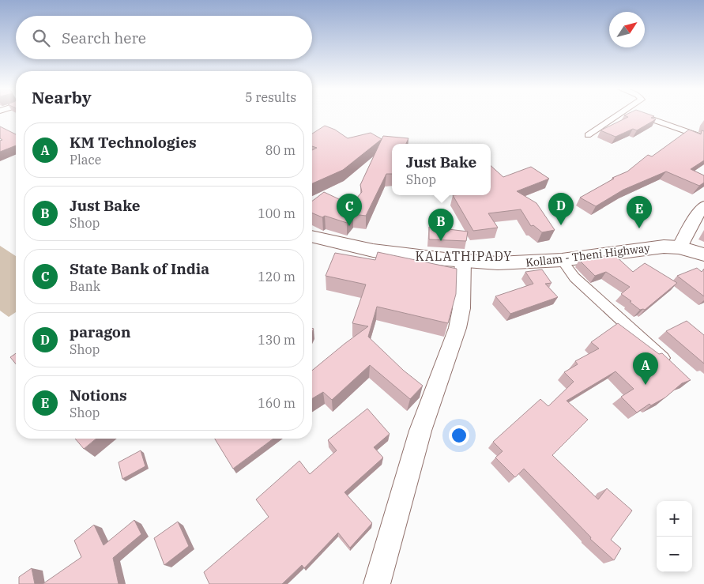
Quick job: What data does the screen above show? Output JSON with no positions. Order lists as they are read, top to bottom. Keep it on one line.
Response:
{"streets":{"highway":["Kollam - Theni Highway"]},"districts":["KALATHIPADY"],"north":"top right","page":{"search":"Search here","heading":["Nearby","5 results"],"list":[{"mark":"A","name":"KM Technologies","note":"Place","value":"80 m"},{"mark":"B","name":"Just Bake","note":"Shop","value":"100 m"},{"mark":"C","name":"State Bank of India","note":"Bank","value":"120 m"},{"mark":"D","name":"paragon","note":"Shop","value":"130 m"},{"mark":"E","name":"Notions","note":"Shop","value":"160 m"}],"popup":["Just Bake","Shop"],"pins":["D","C","E","B","A"],"map_buttons":["+","−"]}}
